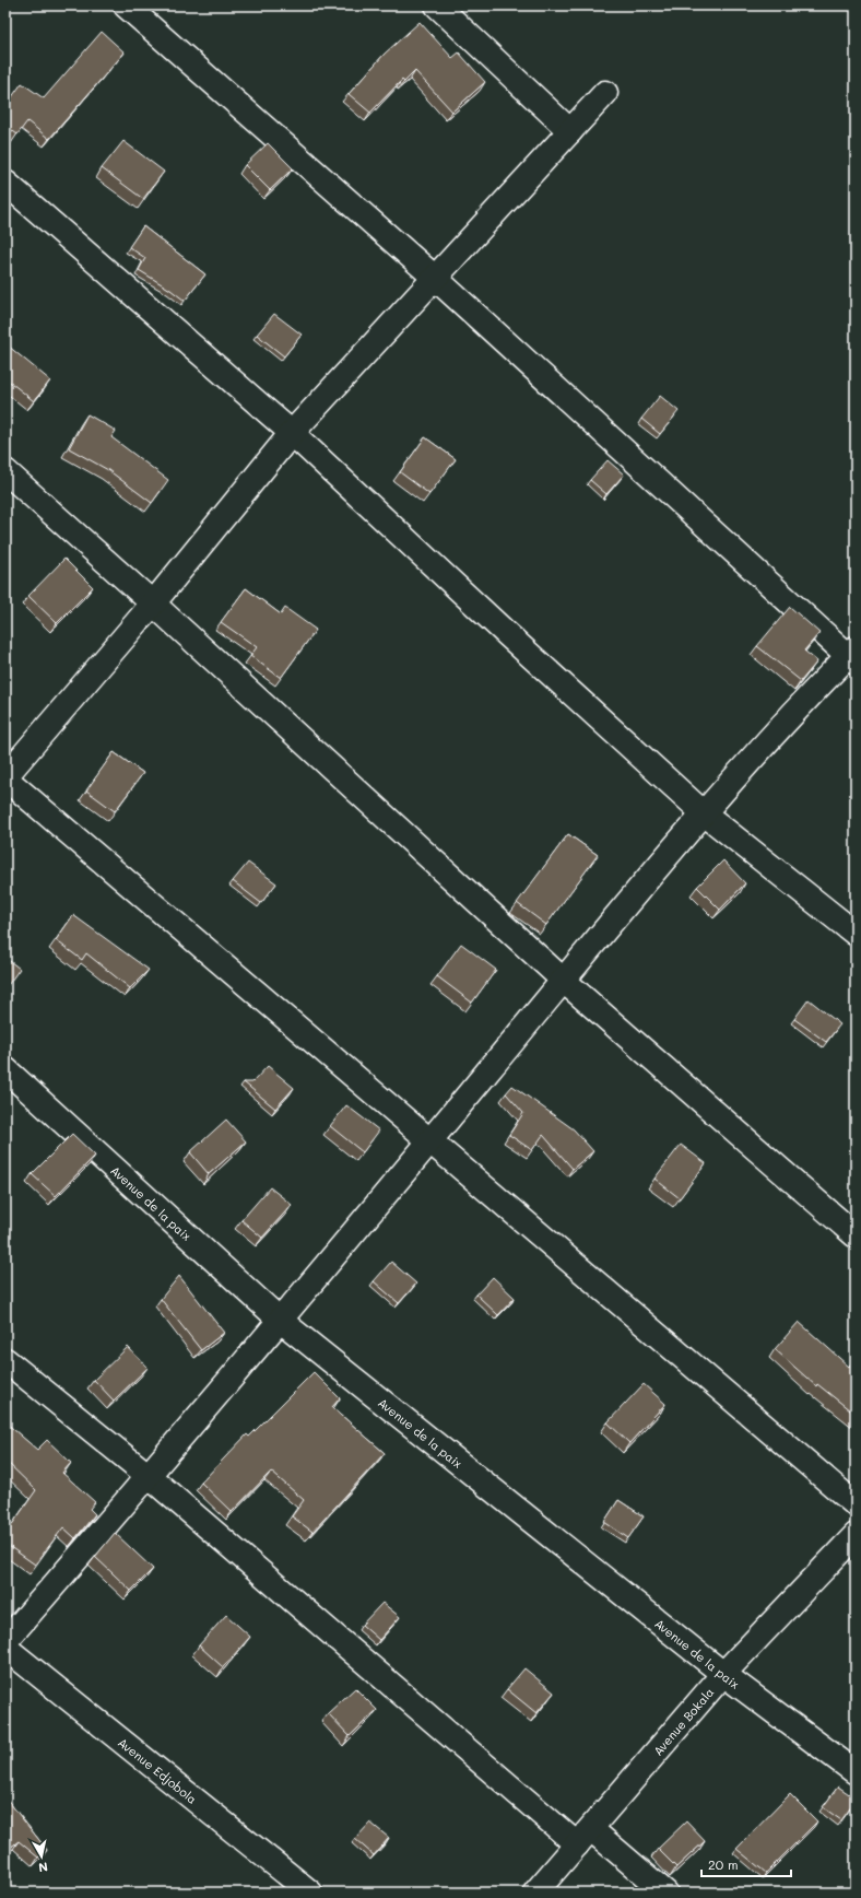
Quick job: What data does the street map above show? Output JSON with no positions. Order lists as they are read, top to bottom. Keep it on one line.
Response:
{"streets":{"street":["Avenue de la paix","Avenue Bokala","Avenue Edjobola"]},"crossings":[["Avenue de la paix","Avenue Bokala"]],"scale_bar":"20 m","north":"bottom"}
